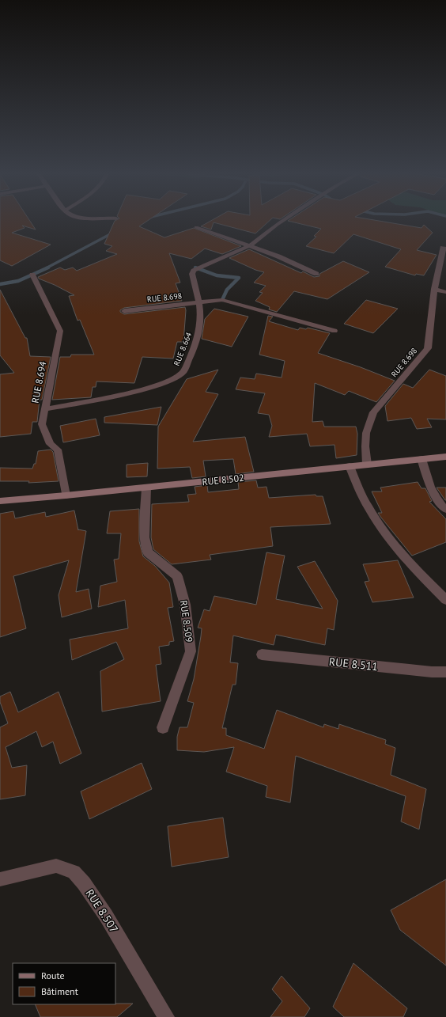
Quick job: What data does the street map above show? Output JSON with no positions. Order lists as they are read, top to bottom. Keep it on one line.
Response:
{"streets":{"main road":["RUE 8.502"],"street":["RUE 8.698","RUE 8.664","RUE 8.694","RUE 8.509","RUE 8.511","RUE 8.507"]},"crossings":[["RUE 8.698","RUE 8.664"],["RUE 8.698","RUE 8.502"],["RUE 8.664","RUE 8.694"],["RUE 8.694","RUE 8.502"],["RUE 8.502","RUE 8.509"]],"legend":["Route","Bâtiment"]}
